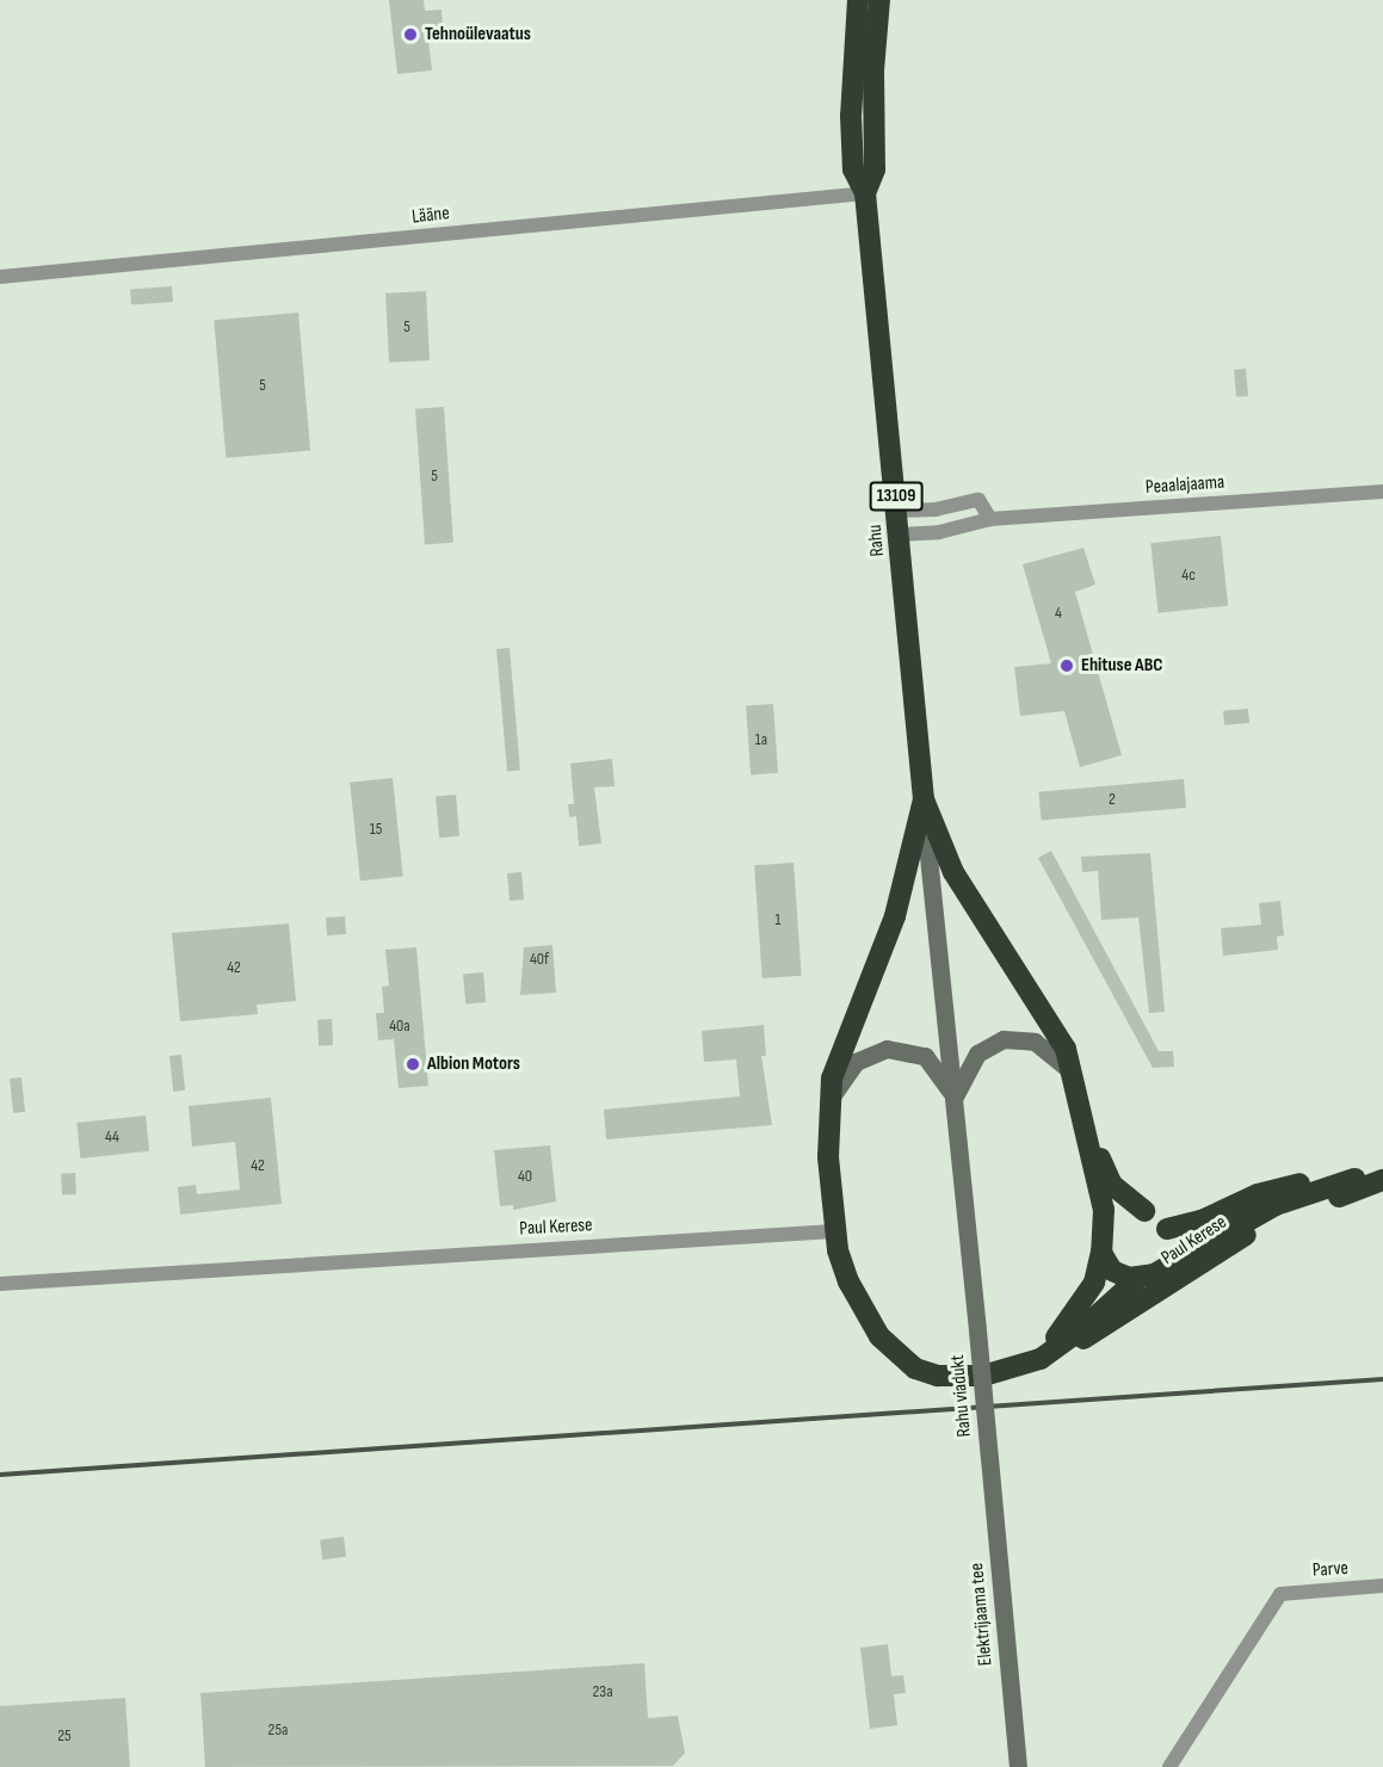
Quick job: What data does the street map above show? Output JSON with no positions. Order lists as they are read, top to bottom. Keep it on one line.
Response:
{"streets":{"highway":["13109","Rahu","Paul Kerese"],"street":["Lääne","Peaalajaama","Rahu viadukt","Parve","Elektrijaama tee"]},"crossings":[["Lääne","Rahu"],["Peaalajaama","Rahu"],["13109","Rahu"],["13109","Rahu viadukt"],["Rahu viadukt","Elektrijaama tee"]],"places":["Tehnoülevaatus","Ehituse ABC","Albion Motors"],"house_numbers":["5","5","5","4c","4","1a","2","15","1","40f","42","40a","44","42","40","23a","25a","25"]}
